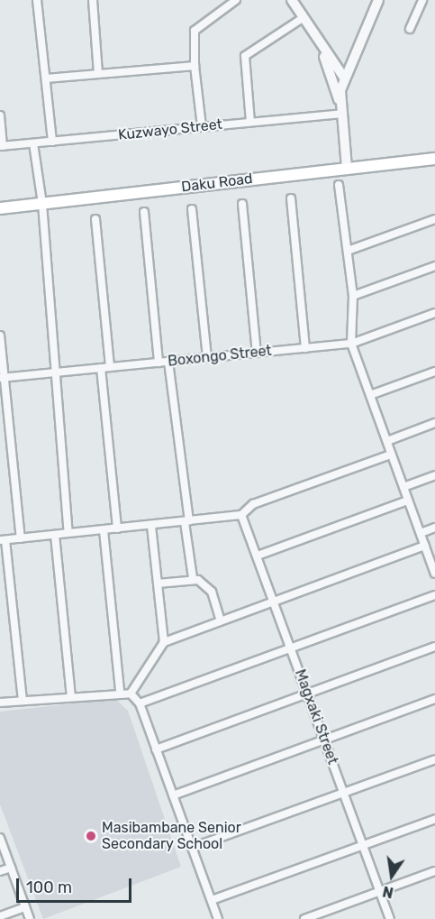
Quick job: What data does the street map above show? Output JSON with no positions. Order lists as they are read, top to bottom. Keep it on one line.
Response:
{"streets":{"main road":["Daku Road"],"street":["Kuzwayo Street","Boxongo Street","Magxaki Street"]},"places":["Masibambane Senior Secondary School"],"scale_bar":"100 m","north":"bottom"}
